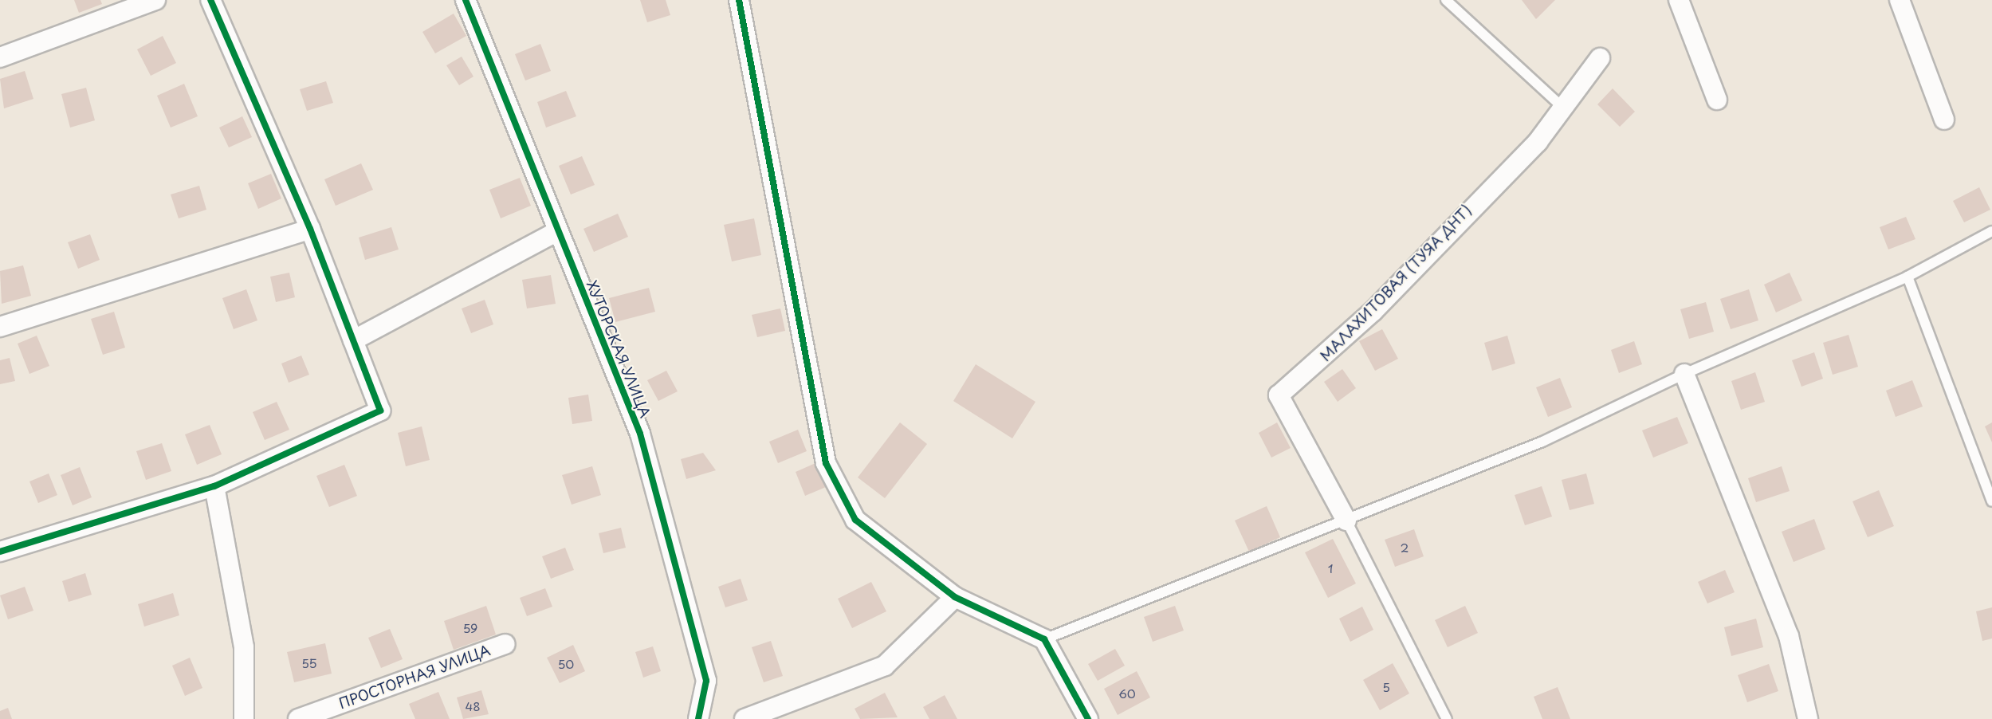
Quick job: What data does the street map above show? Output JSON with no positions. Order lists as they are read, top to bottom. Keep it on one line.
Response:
{"streets":{"street":["МАЛАХИТОВАЯ (ТУЯА ДНТ)","ХУТОРСКАЯ УЛИЦА","ПРОСТОРНАЯ УЛИЦА"]},"house_numbers":["2","1","59","55","50","5","60","48"]}
